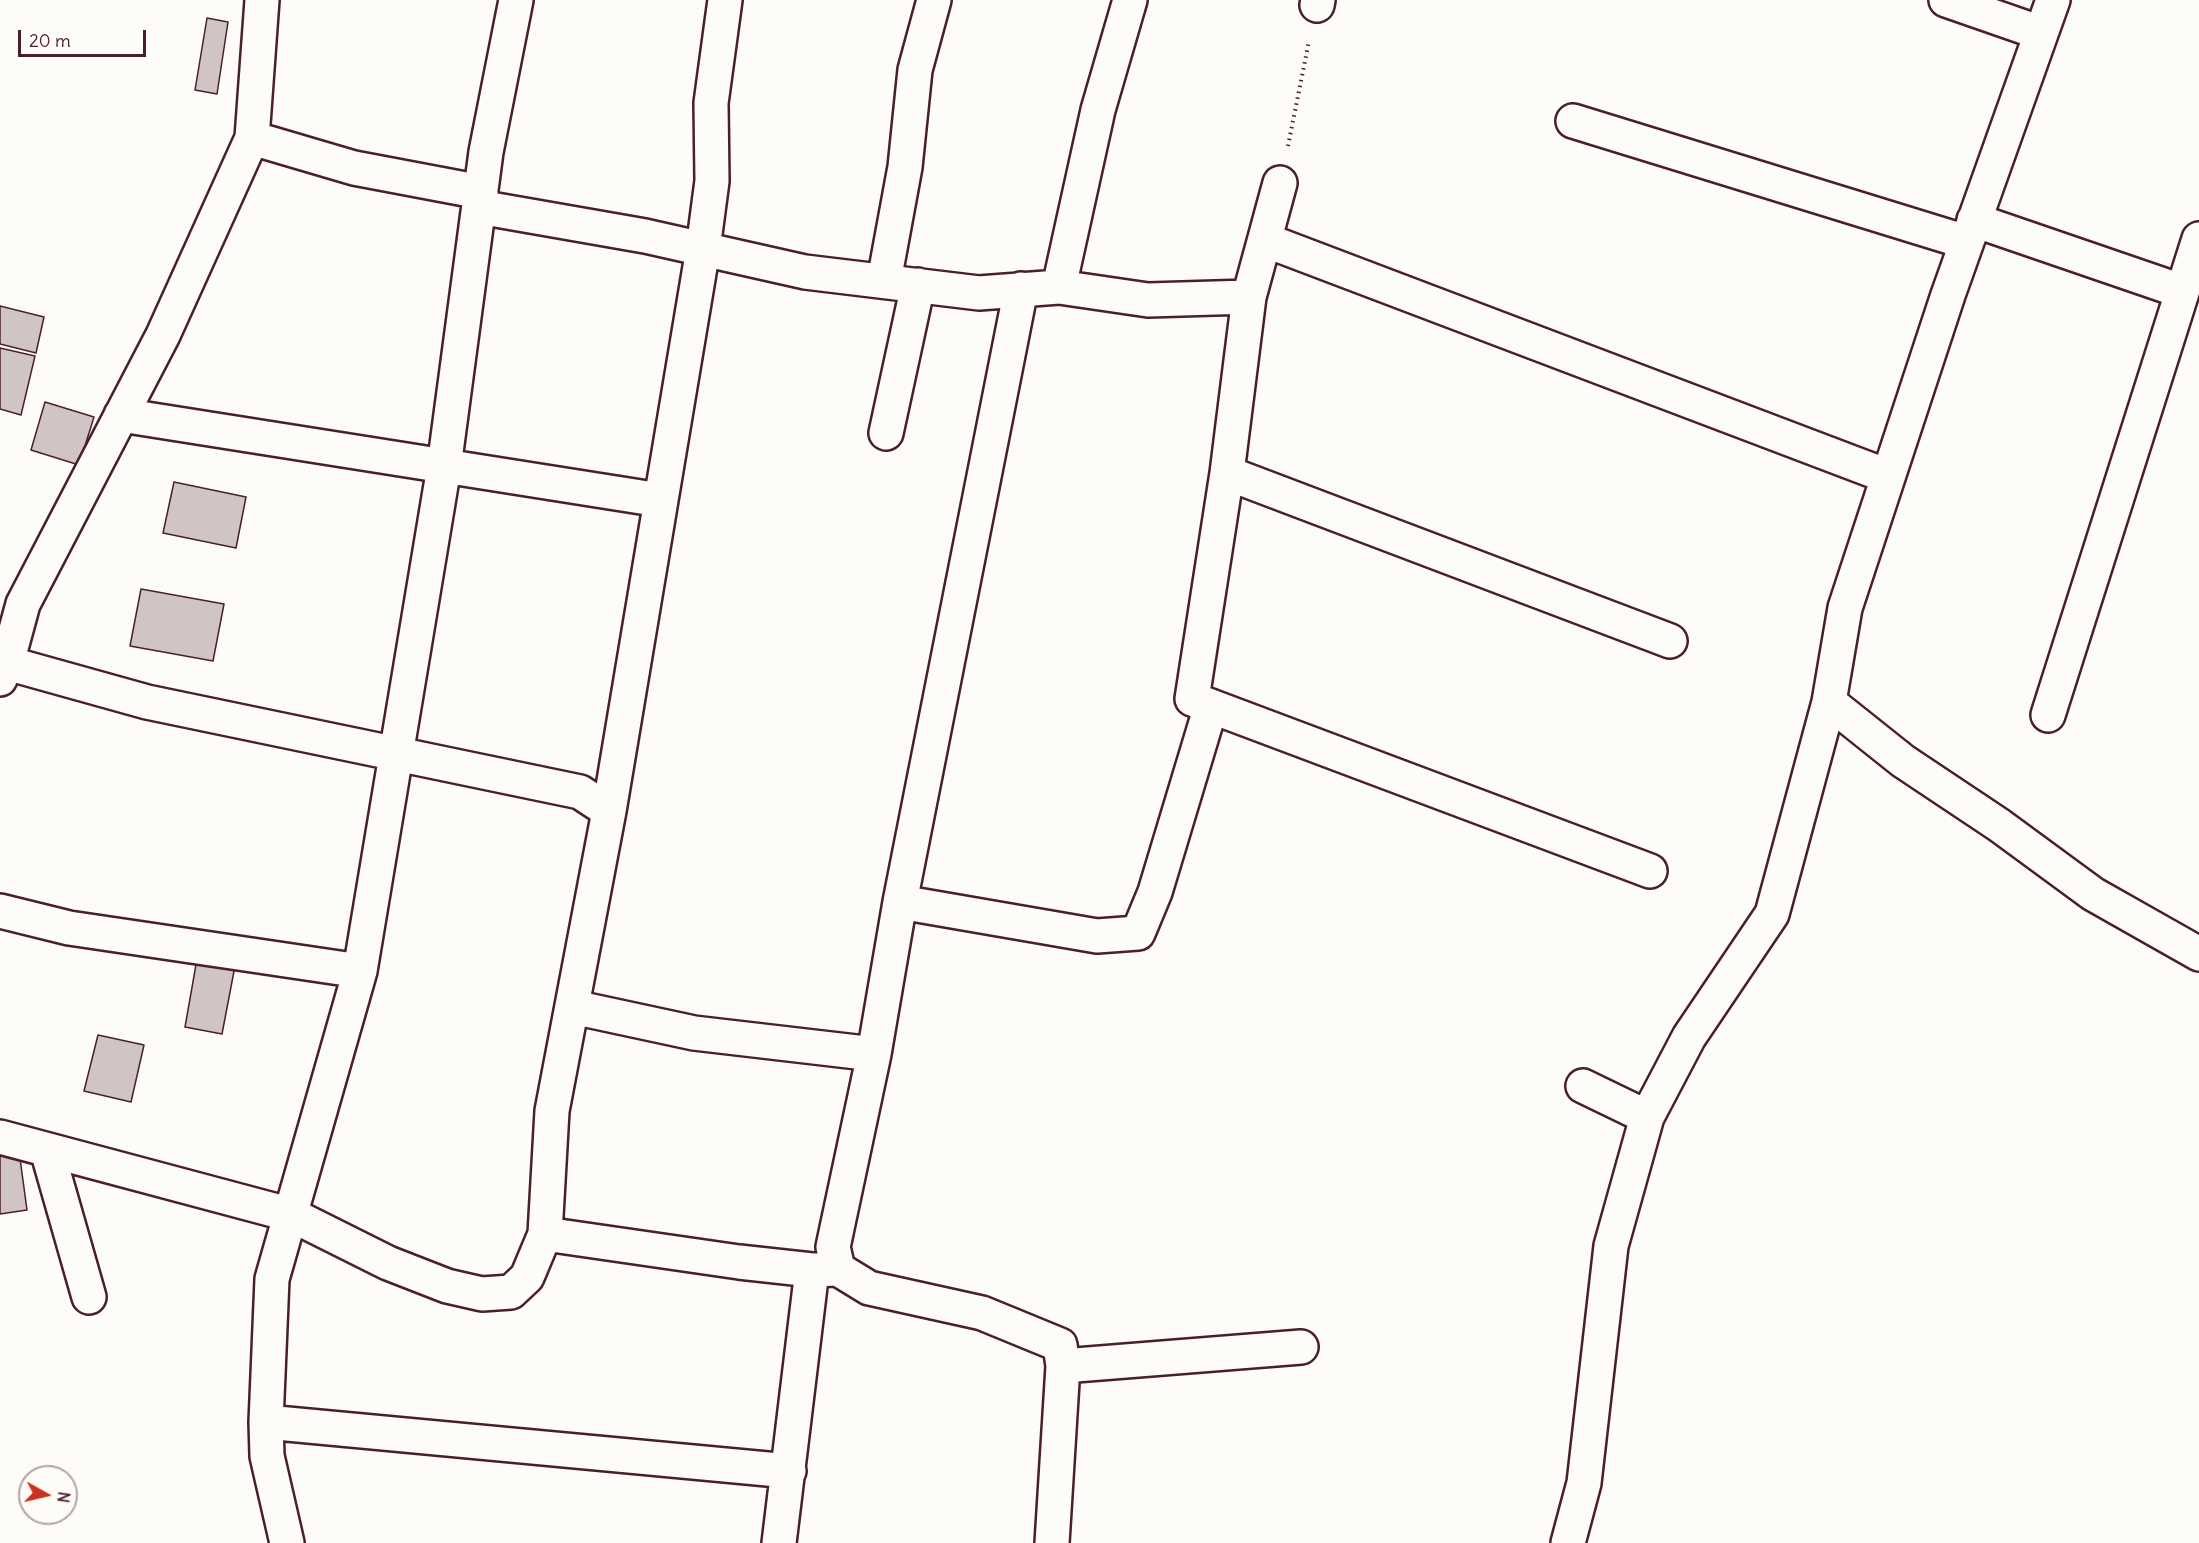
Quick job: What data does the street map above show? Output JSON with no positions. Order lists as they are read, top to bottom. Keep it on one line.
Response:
{"scale_bar":"20 m","north":"right"}
